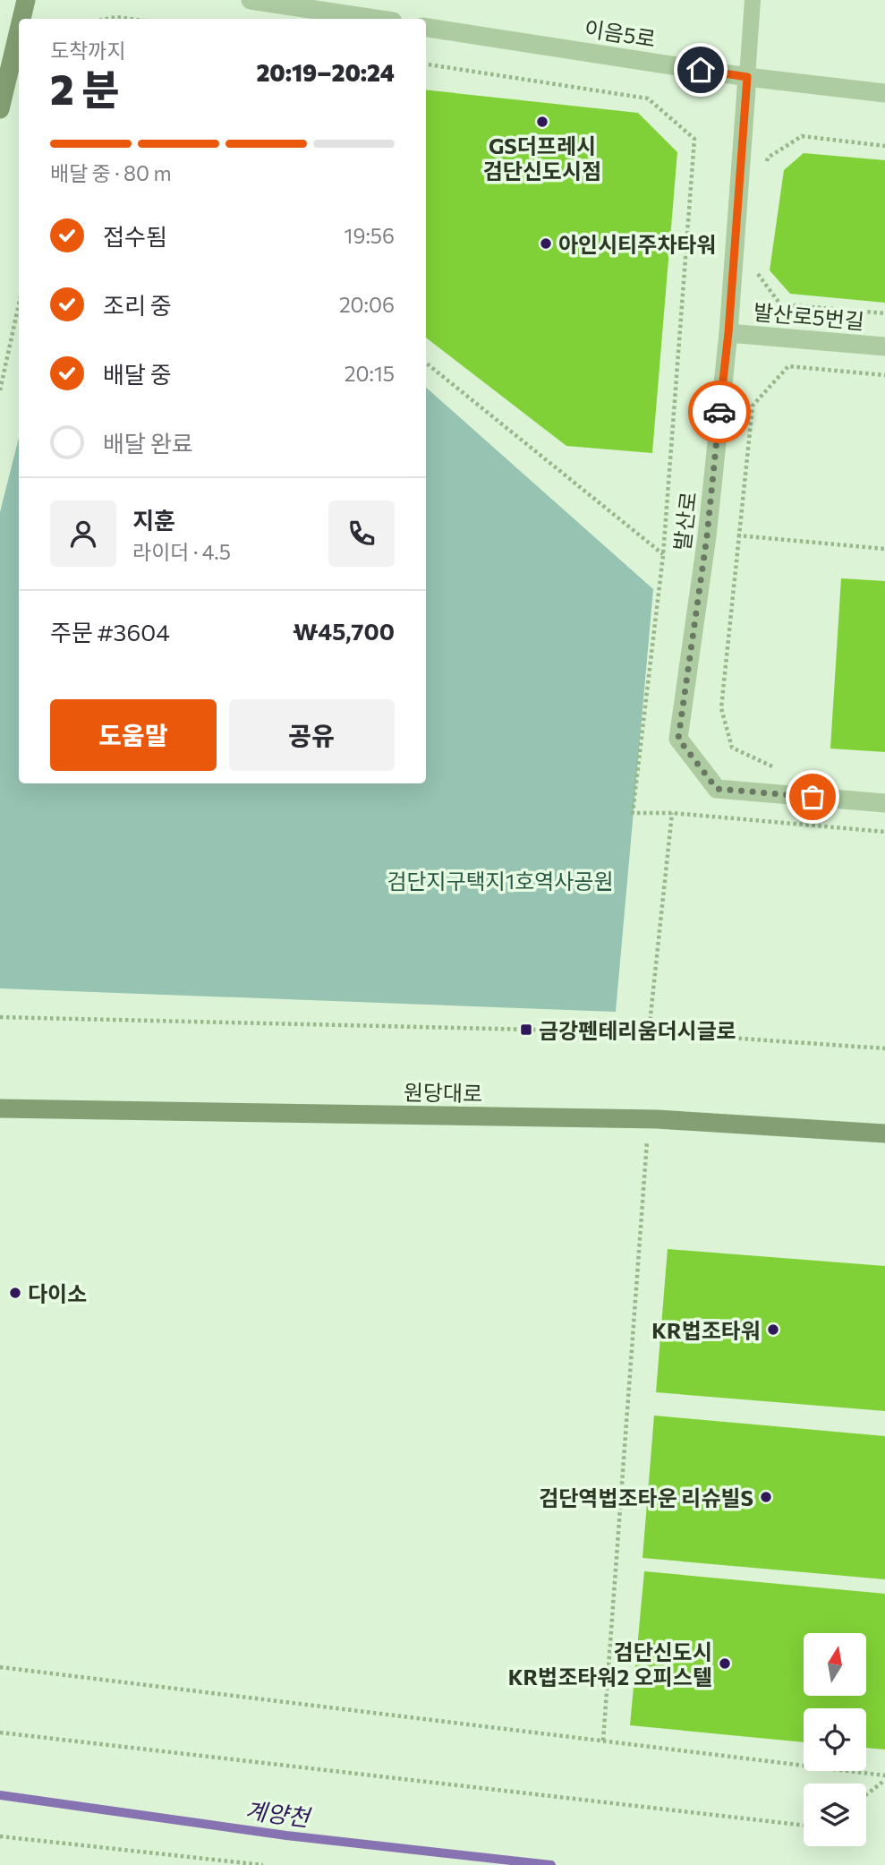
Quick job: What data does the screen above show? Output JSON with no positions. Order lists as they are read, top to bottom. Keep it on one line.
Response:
{"streets":{"main road":["원당대로"],"street":["이음5로","발산로5번길","발산로"]},"crossings":[["이음5로","발산로"],["발산로5번길","발산로"]],"water":["계양천"],"parks":["검단지구택지1호역사공원"],"places":{"other":["GS더프레시 검단신도시점","아인시티주차타워","다이소","KR법조타워","검단역법조타운 리슈빌S","검단신도시 KR법조타워2 오피스텔"],"transit":["금강펜테리움더시글로"]},"north":"top","page":{"heading":["2 분","도착까지","20:19–20:24"],"panel":["지훈","라이더 · 4.5","주문 #3604","₩45,700"],"bar":"배달 중 · 80 m","list":[["접수됨","19:56"],["조리 중","20:06"],["배달 중","20:15"],"배달 완료"],"buttons":["도움말","공유"]}}
